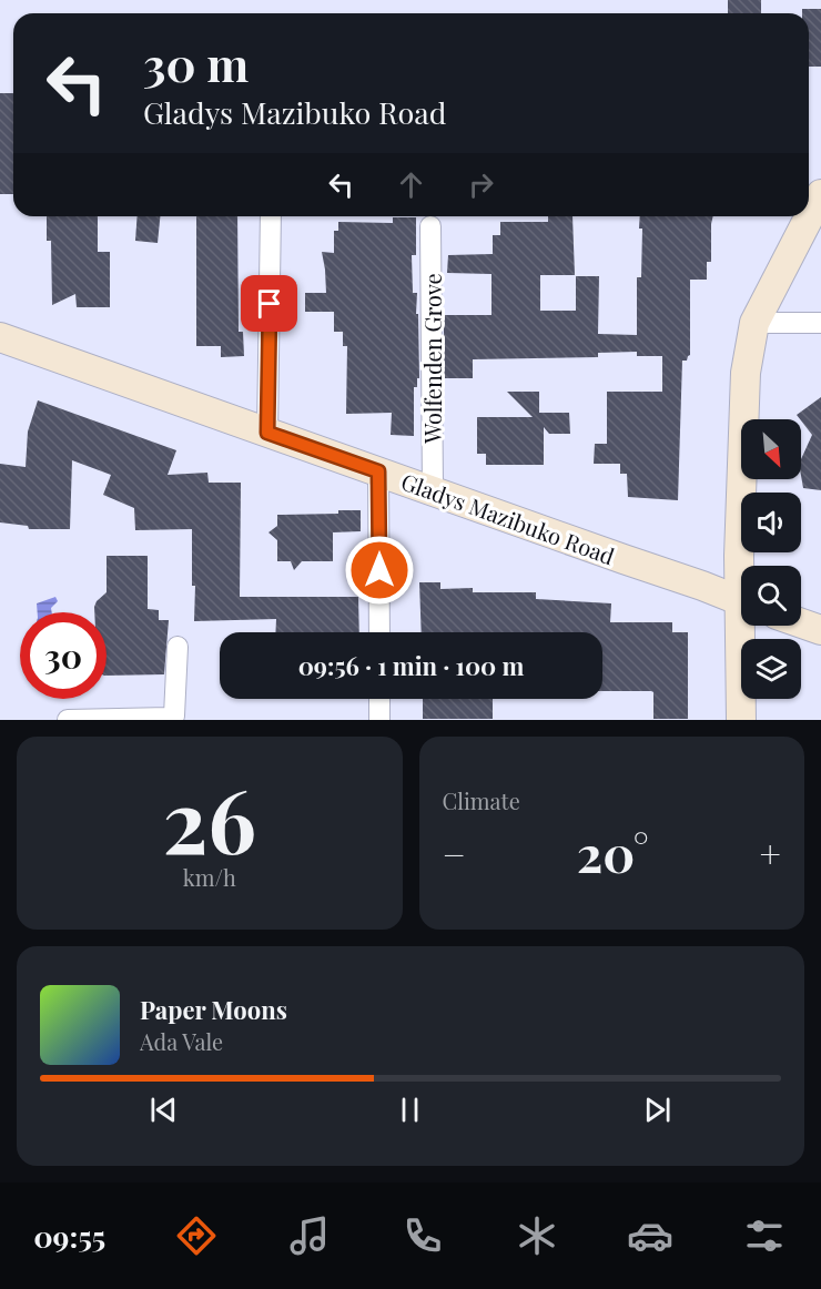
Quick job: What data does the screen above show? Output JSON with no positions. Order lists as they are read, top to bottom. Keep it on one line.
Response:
{"streets":{"street":["Wolfenden Grove","Gladys Mazibuko Road"]},"crossings":[["Wolfenden Grove","Gladys Mazibuko Road"]],"north":"bottom right","page":{"turn":["30 m","Gladys Mazibuko Road"],"limit":"30","trip":"09:56 · 1 min · 100 m","tile":[["26","km/h"],"Climate"],"heat":["−","20°","+"],"song":["Paper Moons","Ada Vale"],"tabs":"09:55"}}
